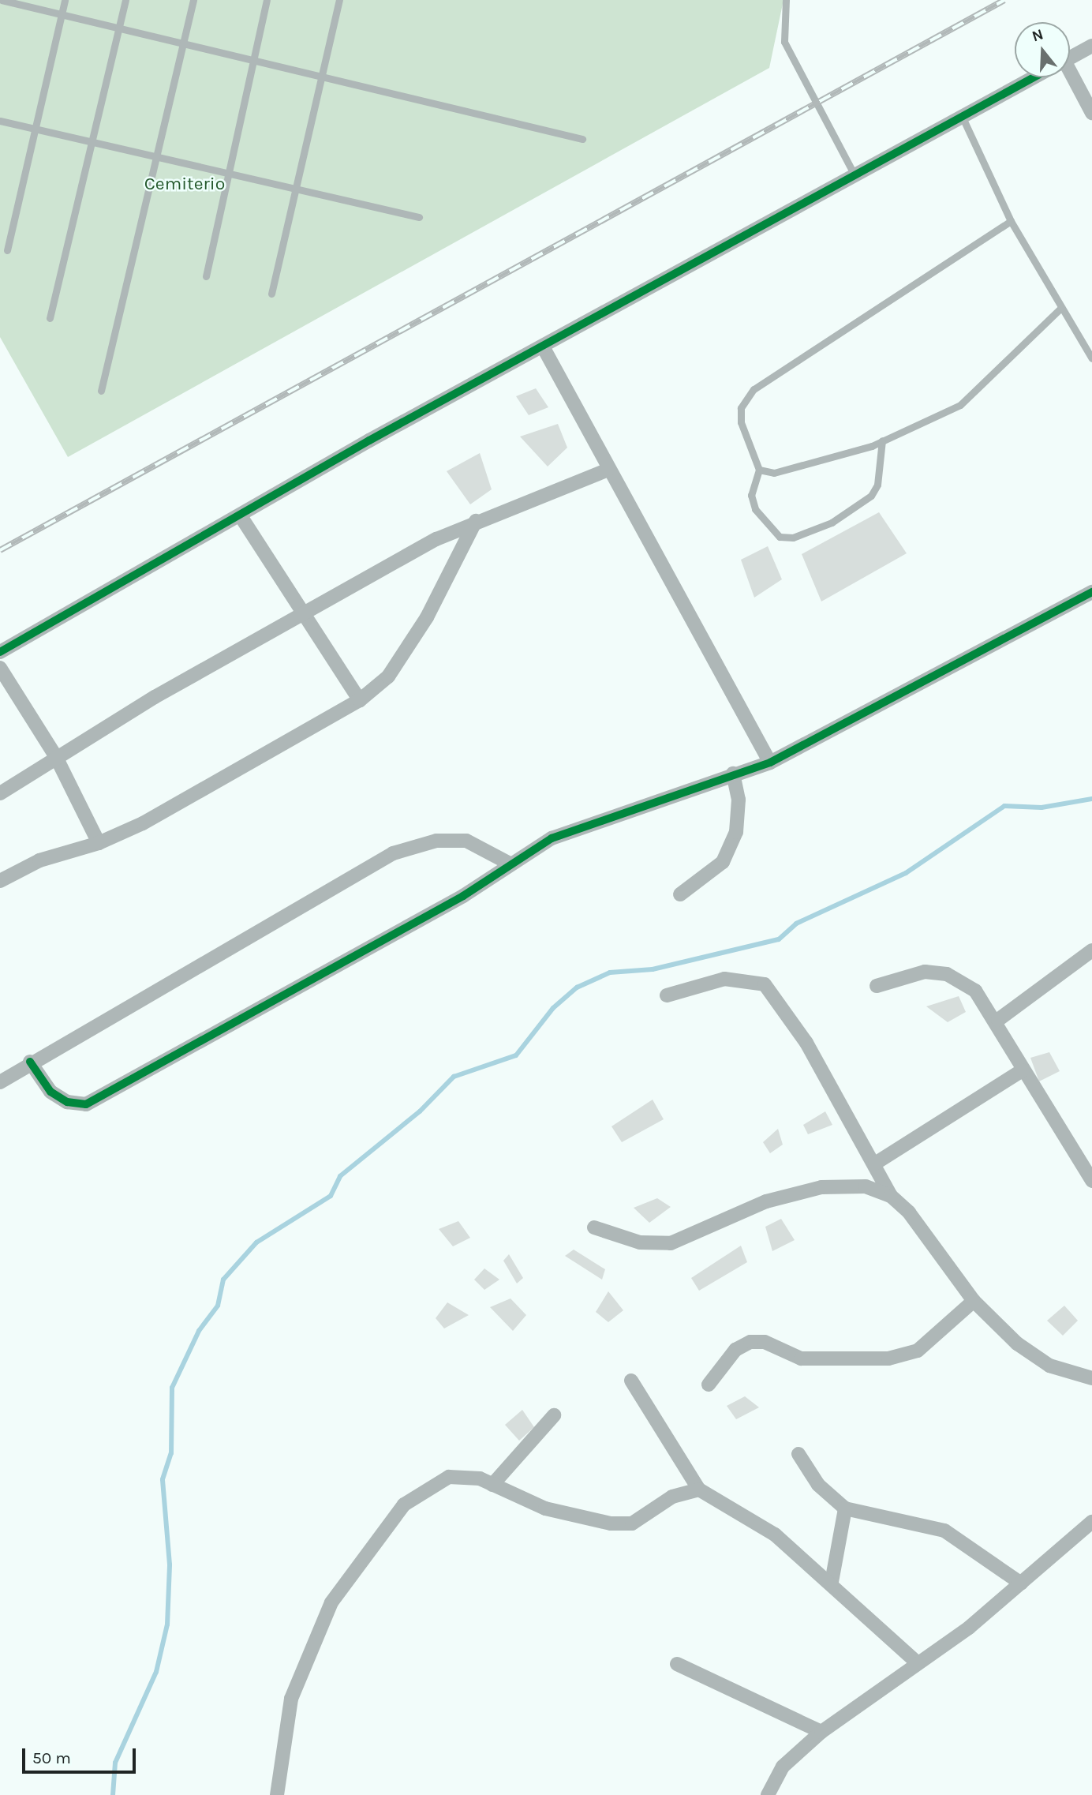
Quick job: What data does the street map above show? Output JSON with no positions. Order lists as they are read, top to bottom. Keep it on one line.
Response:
{"parks":["Cemiterio"],"scale_bar":"50 m","north":"top"}
